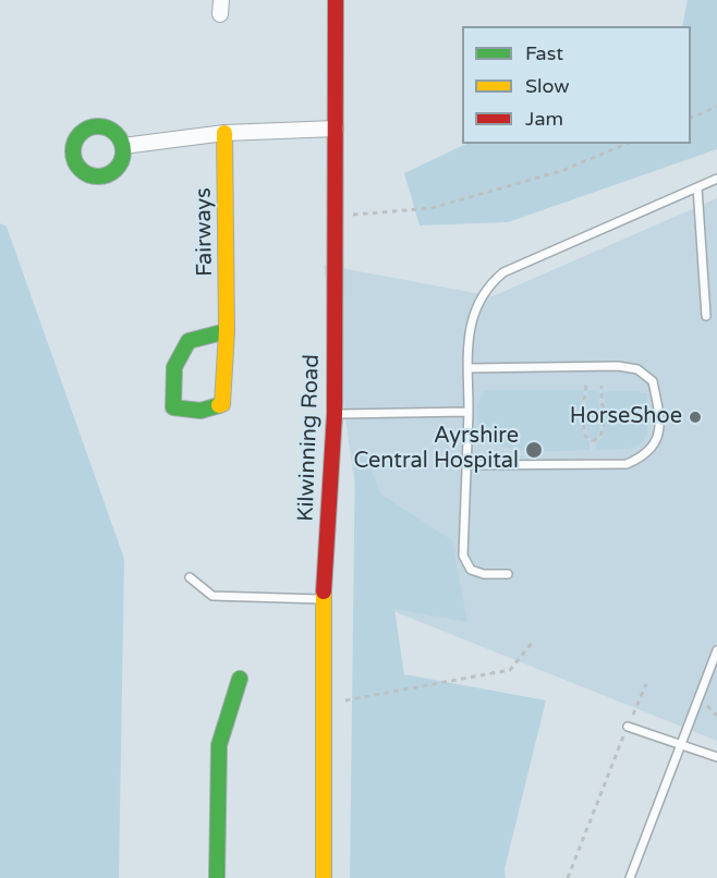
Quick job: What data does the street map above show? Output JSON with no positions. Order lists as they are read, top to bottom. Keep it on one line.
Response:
{"streets":{"main road":["Fairways","Kilwinning Road"]},"places":["HorseShoe","Ayrshire Central Hospital"],"legend":["Fast","Slow","Jam"]}
